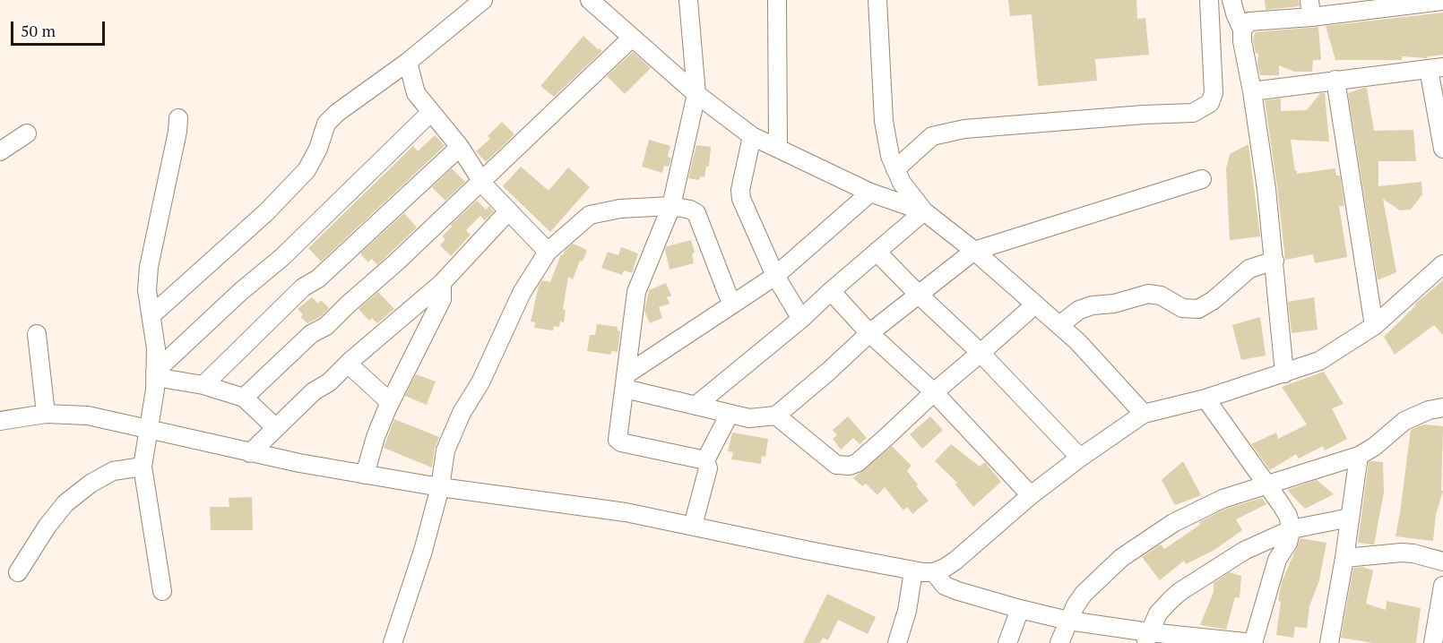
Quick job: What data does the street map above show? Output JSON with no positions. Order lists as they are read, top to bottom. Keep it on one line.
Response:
{"scale_bar":"50 m"}
